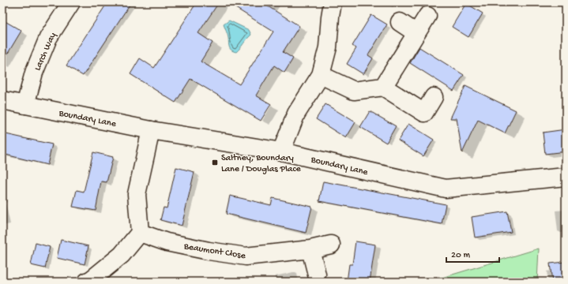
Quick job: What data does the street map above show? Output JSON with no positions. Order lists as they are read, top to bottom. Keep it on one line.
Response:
{"streets":{"street":["Larch Way","Boundary Lane","Beaumont Close"]},"crossings":[["Larch Way","Boundary Lane"]],"places":{"transit":["Saltney, Boundary Lane / Douglas Place"]},"scale_bar":"20 m"}
